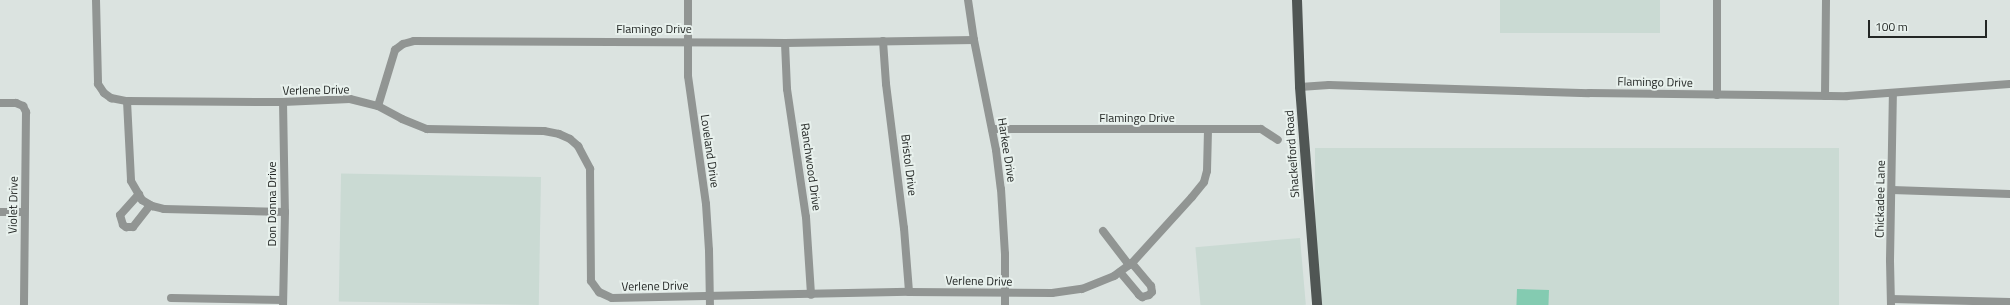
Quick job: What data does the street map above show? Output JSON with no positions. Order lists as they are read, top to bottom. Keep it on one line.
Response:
{"streets":{"main road":["Shackelford Road"],"street":["Flamingo Drive","Verlene Drive","Harkee Drive","Loveland Drive","Bristol Drive","Ranchwood Drive","Chickadee Lane","Don Donna Drive","Violet Drive"]},"crossings":[["Flamingo Drive","Verlene Drive"],["Flamingo Drive","Harkee Drive"],["Flamingo Drive","Loveland Drive"],["Flamingo Drive","Shackelford Road"],["Flamingo Drive","Bristol Drive"],["Flamingo Drive","Ranchwood Drive"],["Flamingo Drive","Chickadee Lane"],["Verlene Drive","Harkee Drive"],["Verlene Drive","Loveland Drive"],["Verlene Drive","Bristol Drive"],["Verlene Drive","Ranchwood Drive"],["Verlene Drive","Don Donna Drive"]],"scale_bar":"100 m"}
